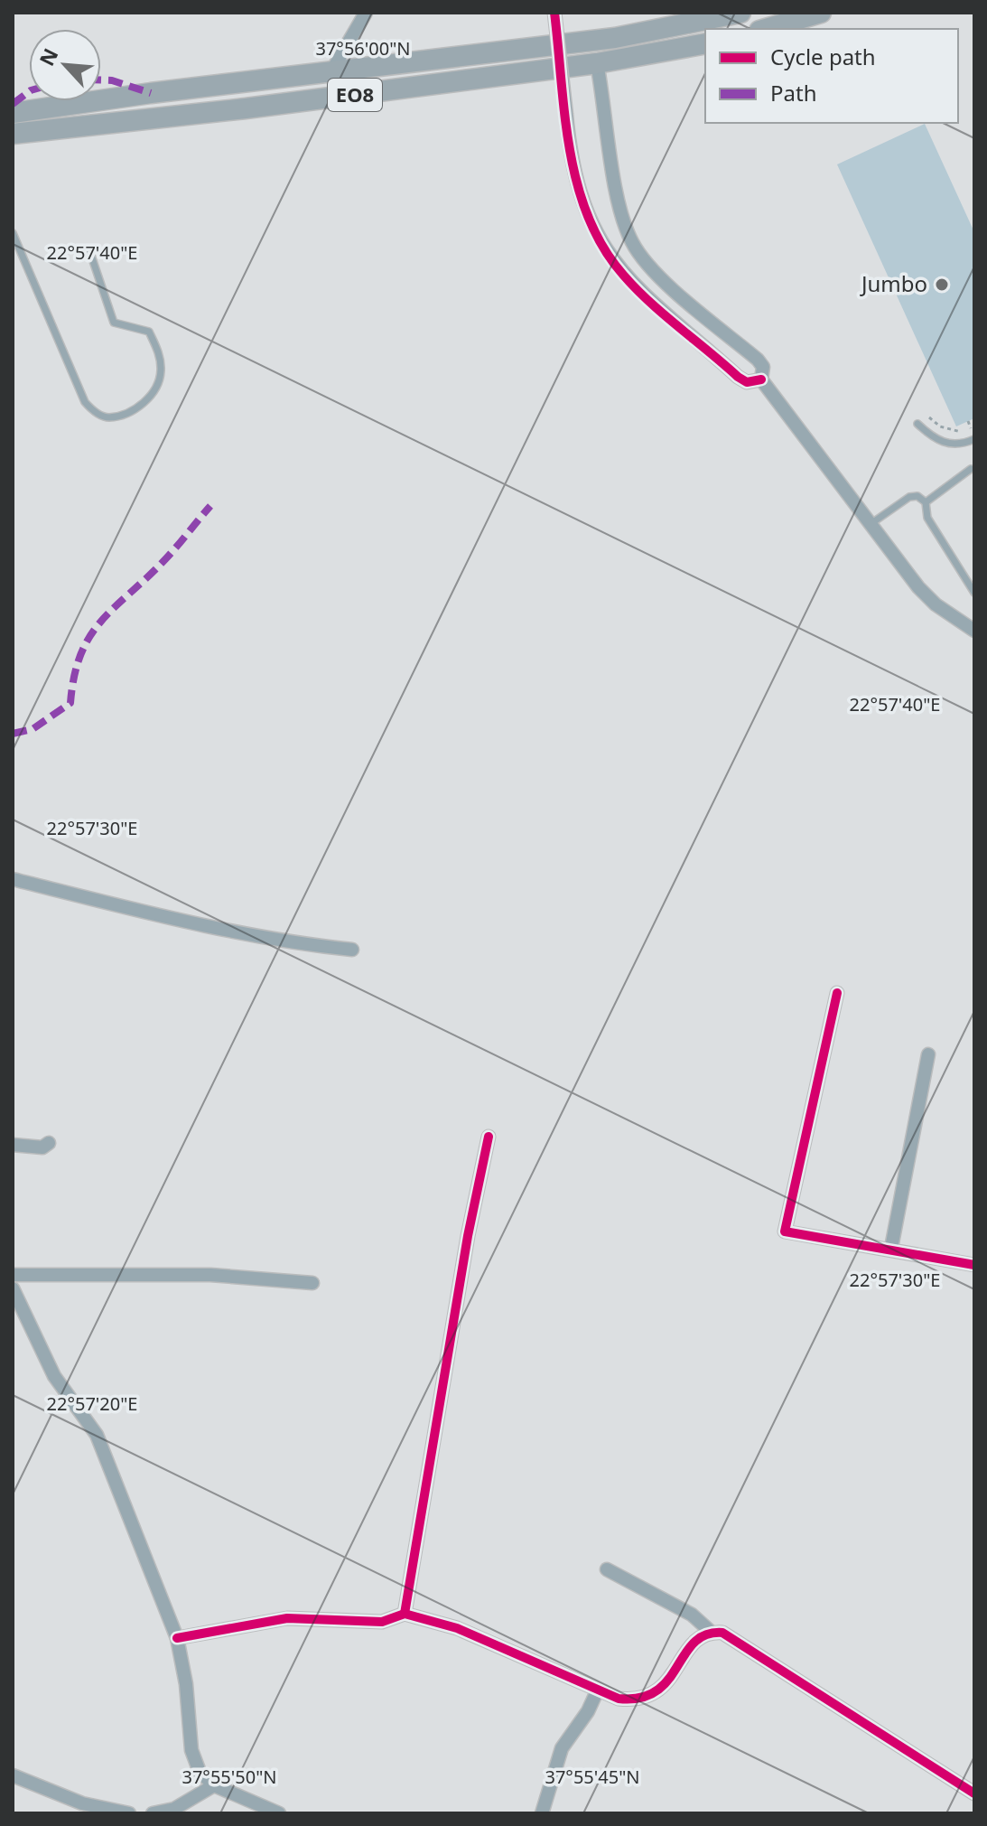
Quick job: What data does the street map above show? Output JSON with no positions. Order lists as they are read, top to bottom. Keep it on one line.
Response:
{"streets":{"main road":["ΕΟ8"]},"places":["Jumbo"],"legend":["Cycle path","Path"],"north":"top left","coordinates":["37°56'00\"N","22°57'40\"E","22°57'30\"E","22°57'20\"E","37°55'50\"N","37°55'45\"N"]}
